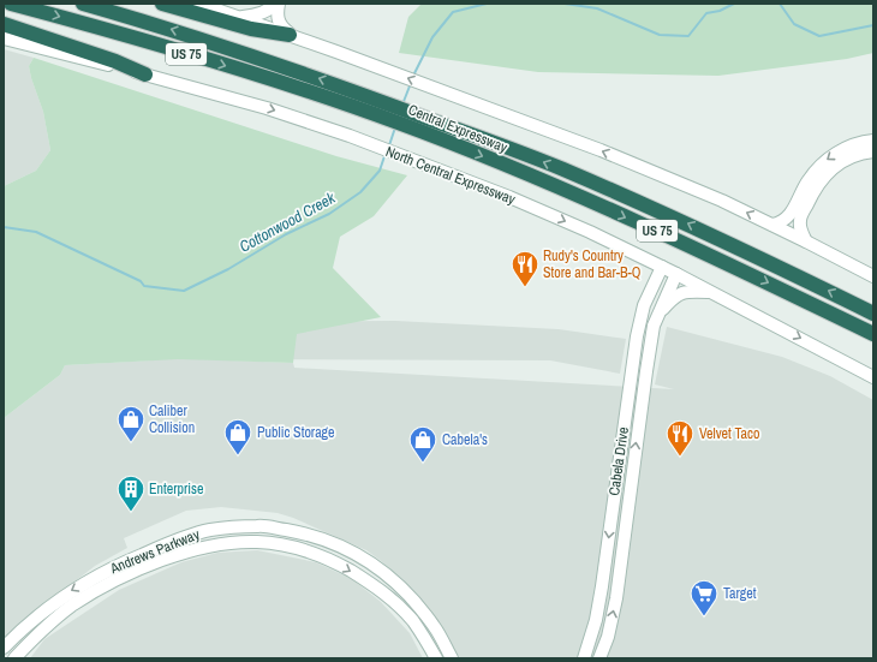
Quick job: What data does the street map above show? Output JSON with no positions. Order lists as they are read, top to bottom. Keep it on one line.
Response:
{"streets":{"highway":["US 75","Central Expressway"],"street":["North Central Expressway","Cabela Drive","Andrews Parkway"]},"crossings":[["North Central Expressway","Cabela Drive"]],"water":["Cottonwood Creek"],"places":{"restaurant":["Rudy's Country Store and Bar-B-Q","Velvet Taco"],"shop":["Caliber Collision","Public Storage","Cabela's"],"building":["Enterprise"],"supermarket":["Target"]}}
